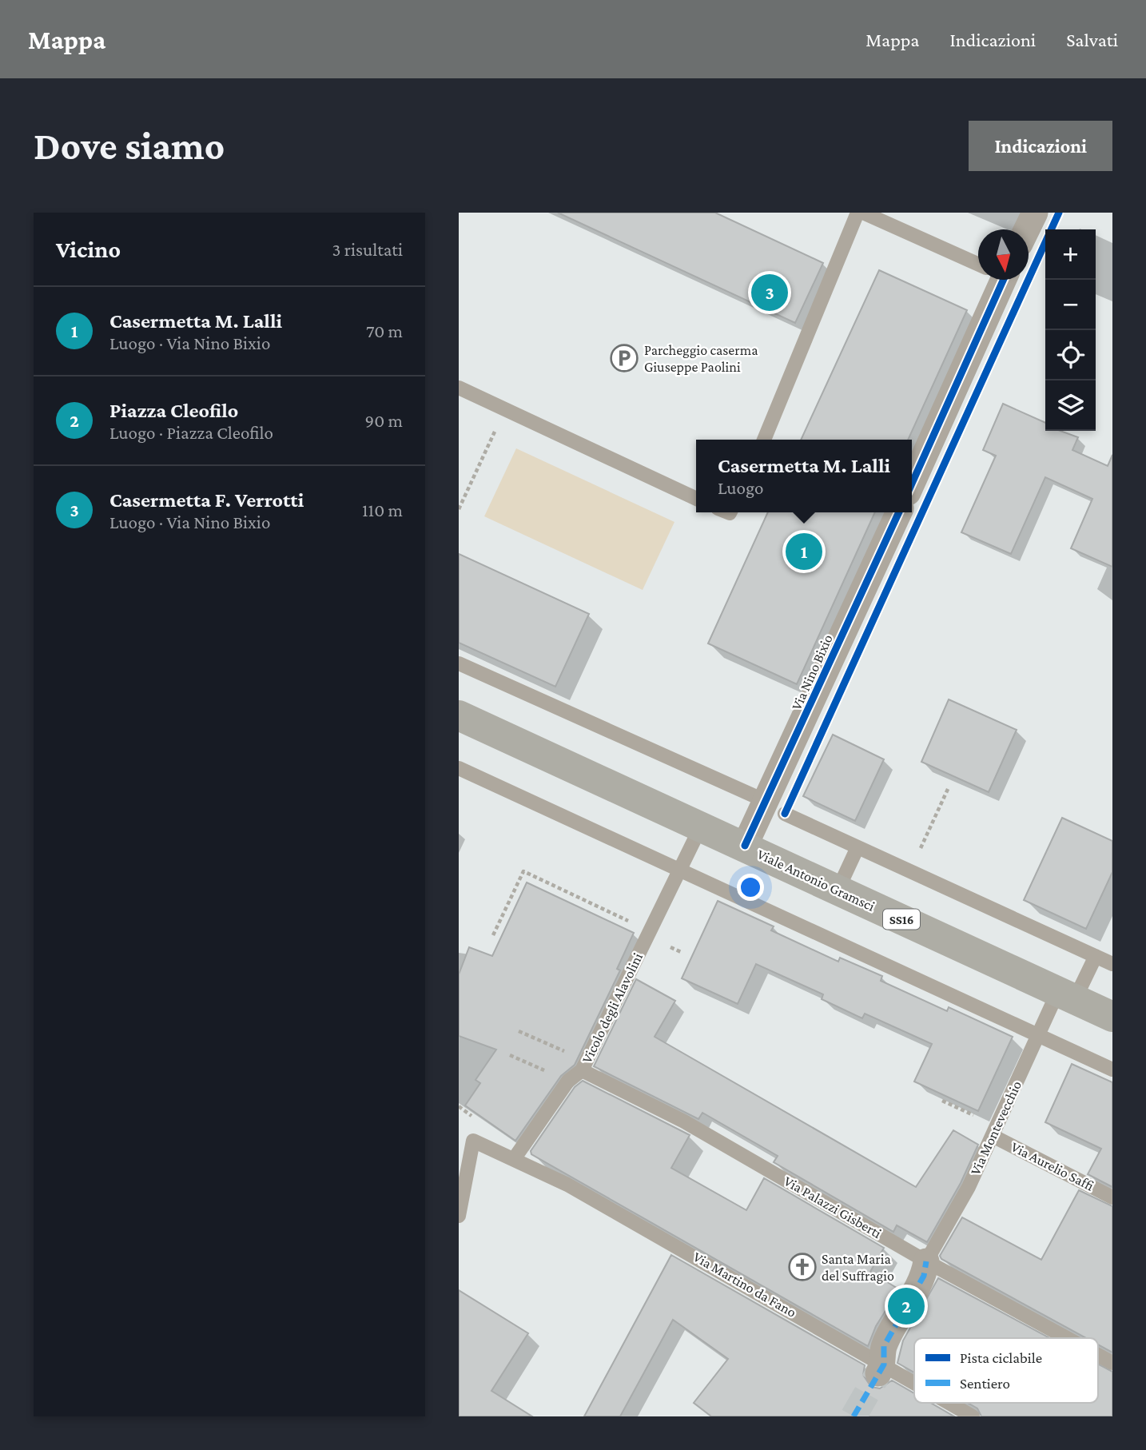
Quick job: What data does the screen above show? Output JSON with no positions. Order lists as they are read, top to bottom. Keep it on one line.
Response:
{"streets":{"main road":["Viale Antonio Gramsci","SS16"],"street":["Via Nino Bixio"],"lane":["Vicolo degli Alavolini","Via Montevecchio","Via Aurelio Saffi","Via Palazzi Gisberti","Via Martino da Fano"]},"crossings":[["Via Nino Bixio","Viale Antonio Gramsci"],["Viale Antonio Gramsci","Vicolo degli Alavolini"],["Viale Antonio Gramsci","Via Montevecchio"],["Vicolo degli Alavolini","Via Palazzi Gisberti"],["Vicolo degli Alavolini","Via Martino da Fano"],["Via Montevecchio","Via Aurelio Saffi"],["Via Montevecchio","Via Palazzi Gisberti"]],"places":{"parking":["Parcheggio caserma Giuseppe Paolini"],"church":["Santa Maria del Suffragio"]},"legend":["Pista ciclabile","Sentiero"],"north":"bottom","page":{"header":"Mappa","nav":["Mappa","Indicazioni","Salvati"],"buttons":"Indicazioni","title":"Dove siamo","heading":["Vicino","3 risultati"],"map_buttons":["+","−"],"pins":["3","1","2"],"list":[{"mark":"1","name":"Casermetta M. Lalli","note":"Luogo · Via Nino Bixio","value":"70 m"},{"mark":"2","name":"Piazza Cleofilo","note":"Luogo · Piazza Cleofilo","value":"90 m"},{"mark":"3","name":"Casermetta F. Verrotti","note":"Luogo · Via Nino Bixio","value":"110 m"}],"popup":["Casermetta M. Lalli","Luogo"]}}
